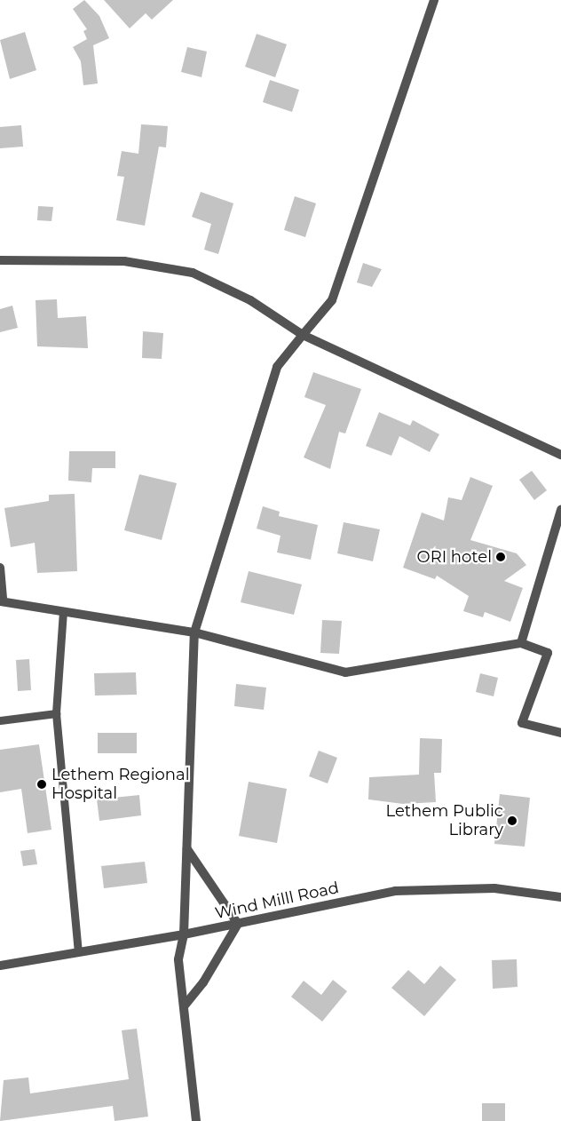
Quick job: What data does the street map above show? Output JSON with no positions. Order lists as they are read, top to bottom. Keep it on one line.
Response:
{"streets":{"street":["Wind Milll Road"]},"places":["ORI hotel","Lethem Regional Hospital","Lethem Public Library"]}
